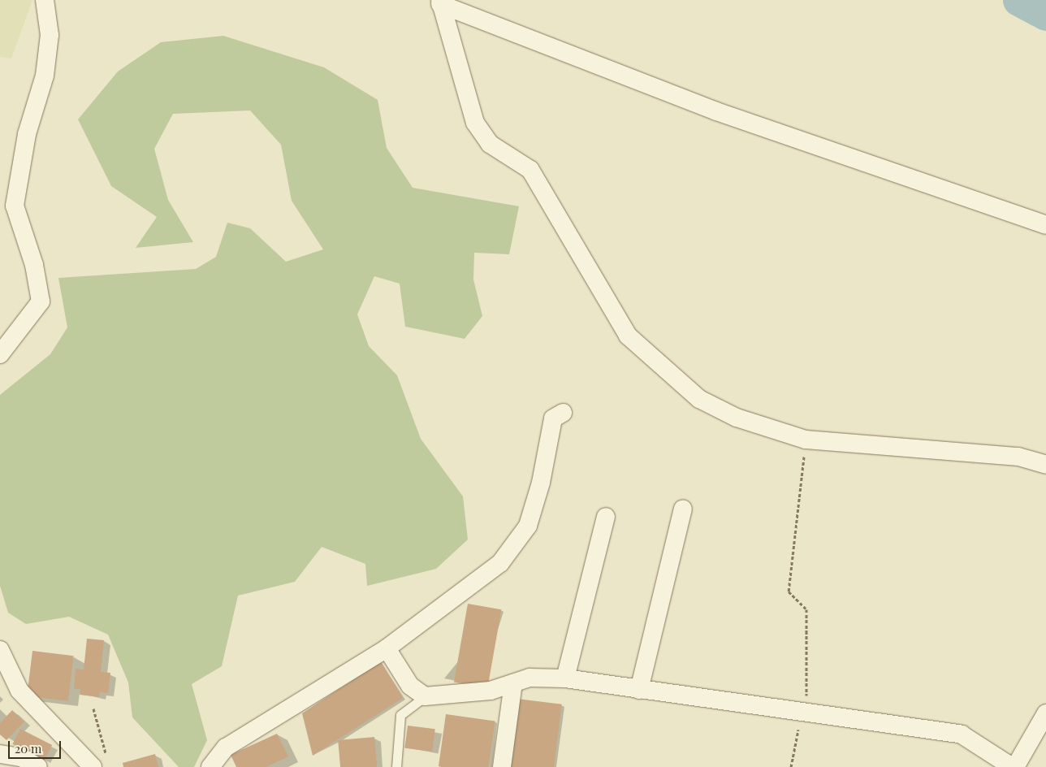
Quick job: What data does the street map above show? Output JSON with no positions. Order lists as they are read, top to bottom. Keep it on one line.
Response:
{"scale_bar":"20 m"}
